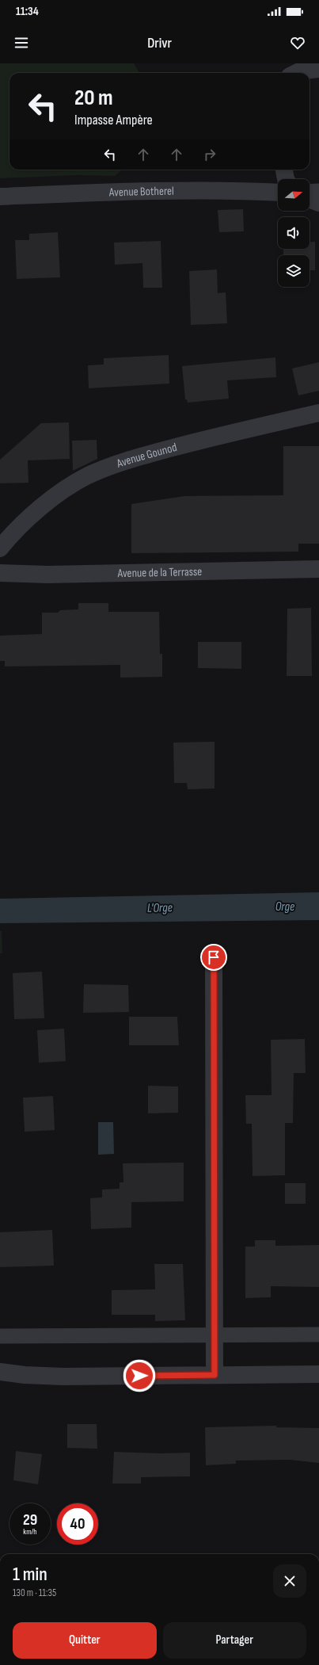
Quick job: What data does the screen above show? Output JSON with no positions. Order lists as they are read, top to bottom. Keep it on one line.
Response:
{"streets":{"street":["Avenue Botherel","Avenue Gounod","Avenue de la Terrasse"]},"water":["Orge","L'Orge"],"north":"right","page":{"status":"11:34","header":"Drivr","turn":["20 m","Impasse Ampère"],"speed":"29 km/h","limit":"40","heading":["1 min","130 m · 11:35"],"buttons":["Quitter","Partager"]}}
